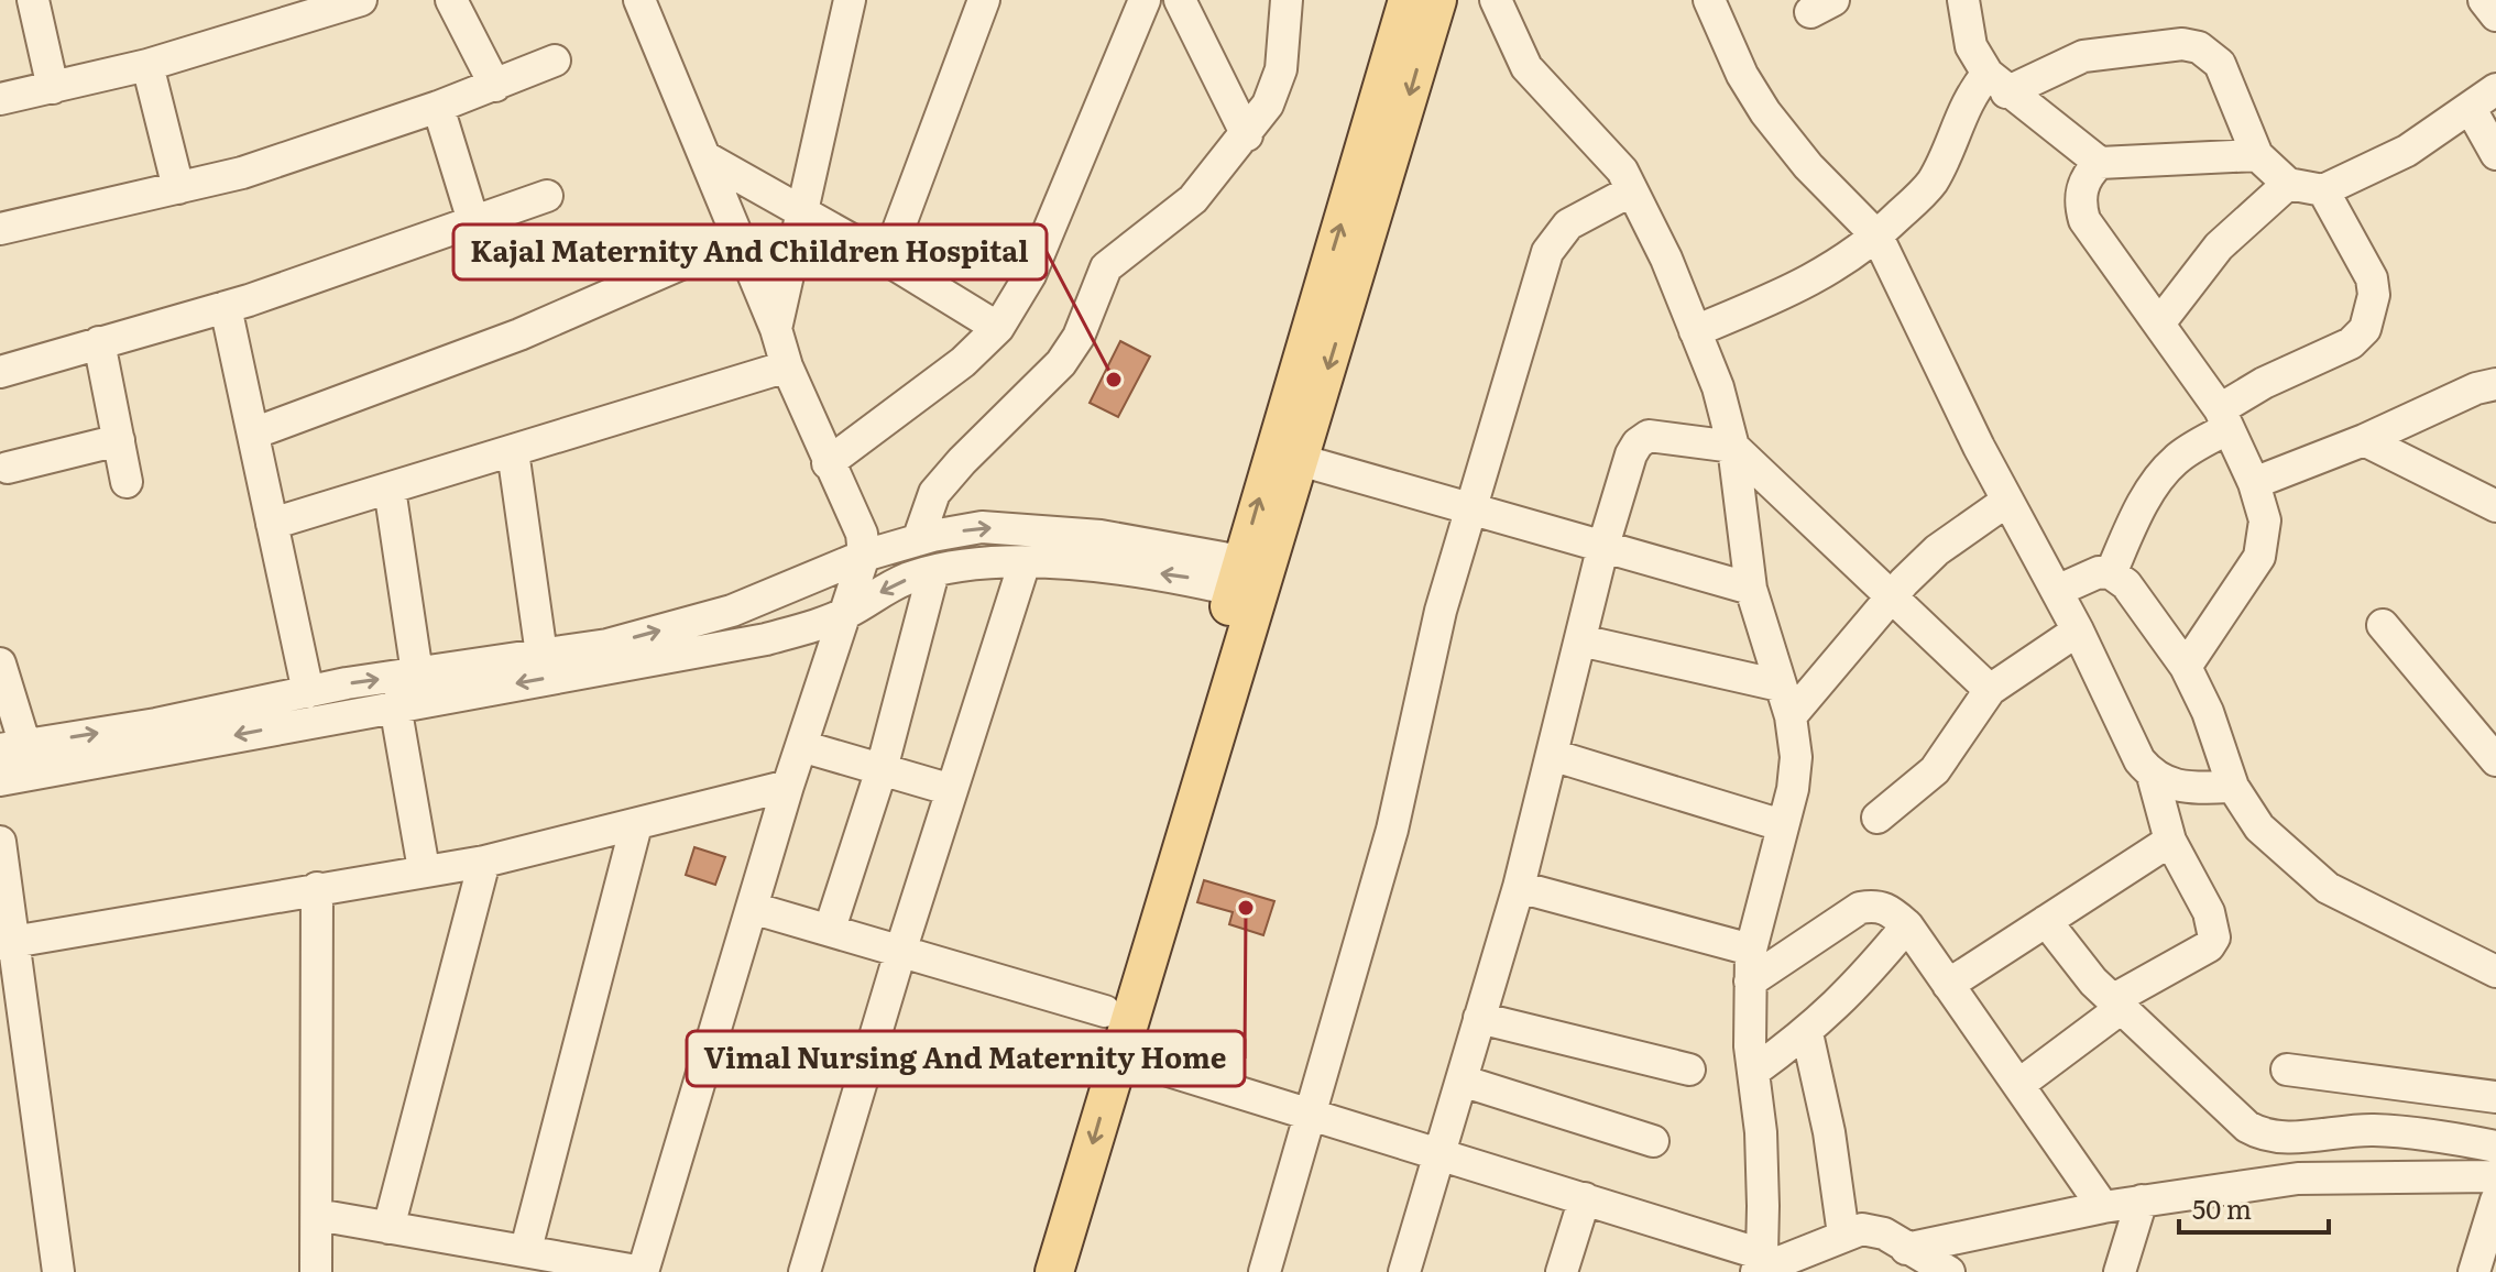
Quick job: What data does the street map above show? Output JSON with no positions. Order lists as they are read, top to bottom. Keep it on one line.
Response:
{"places":["Kajal Maternity And Children Hospital","Vimal Nursing And Maternity Home"],"scale_bar":"50 m"}
